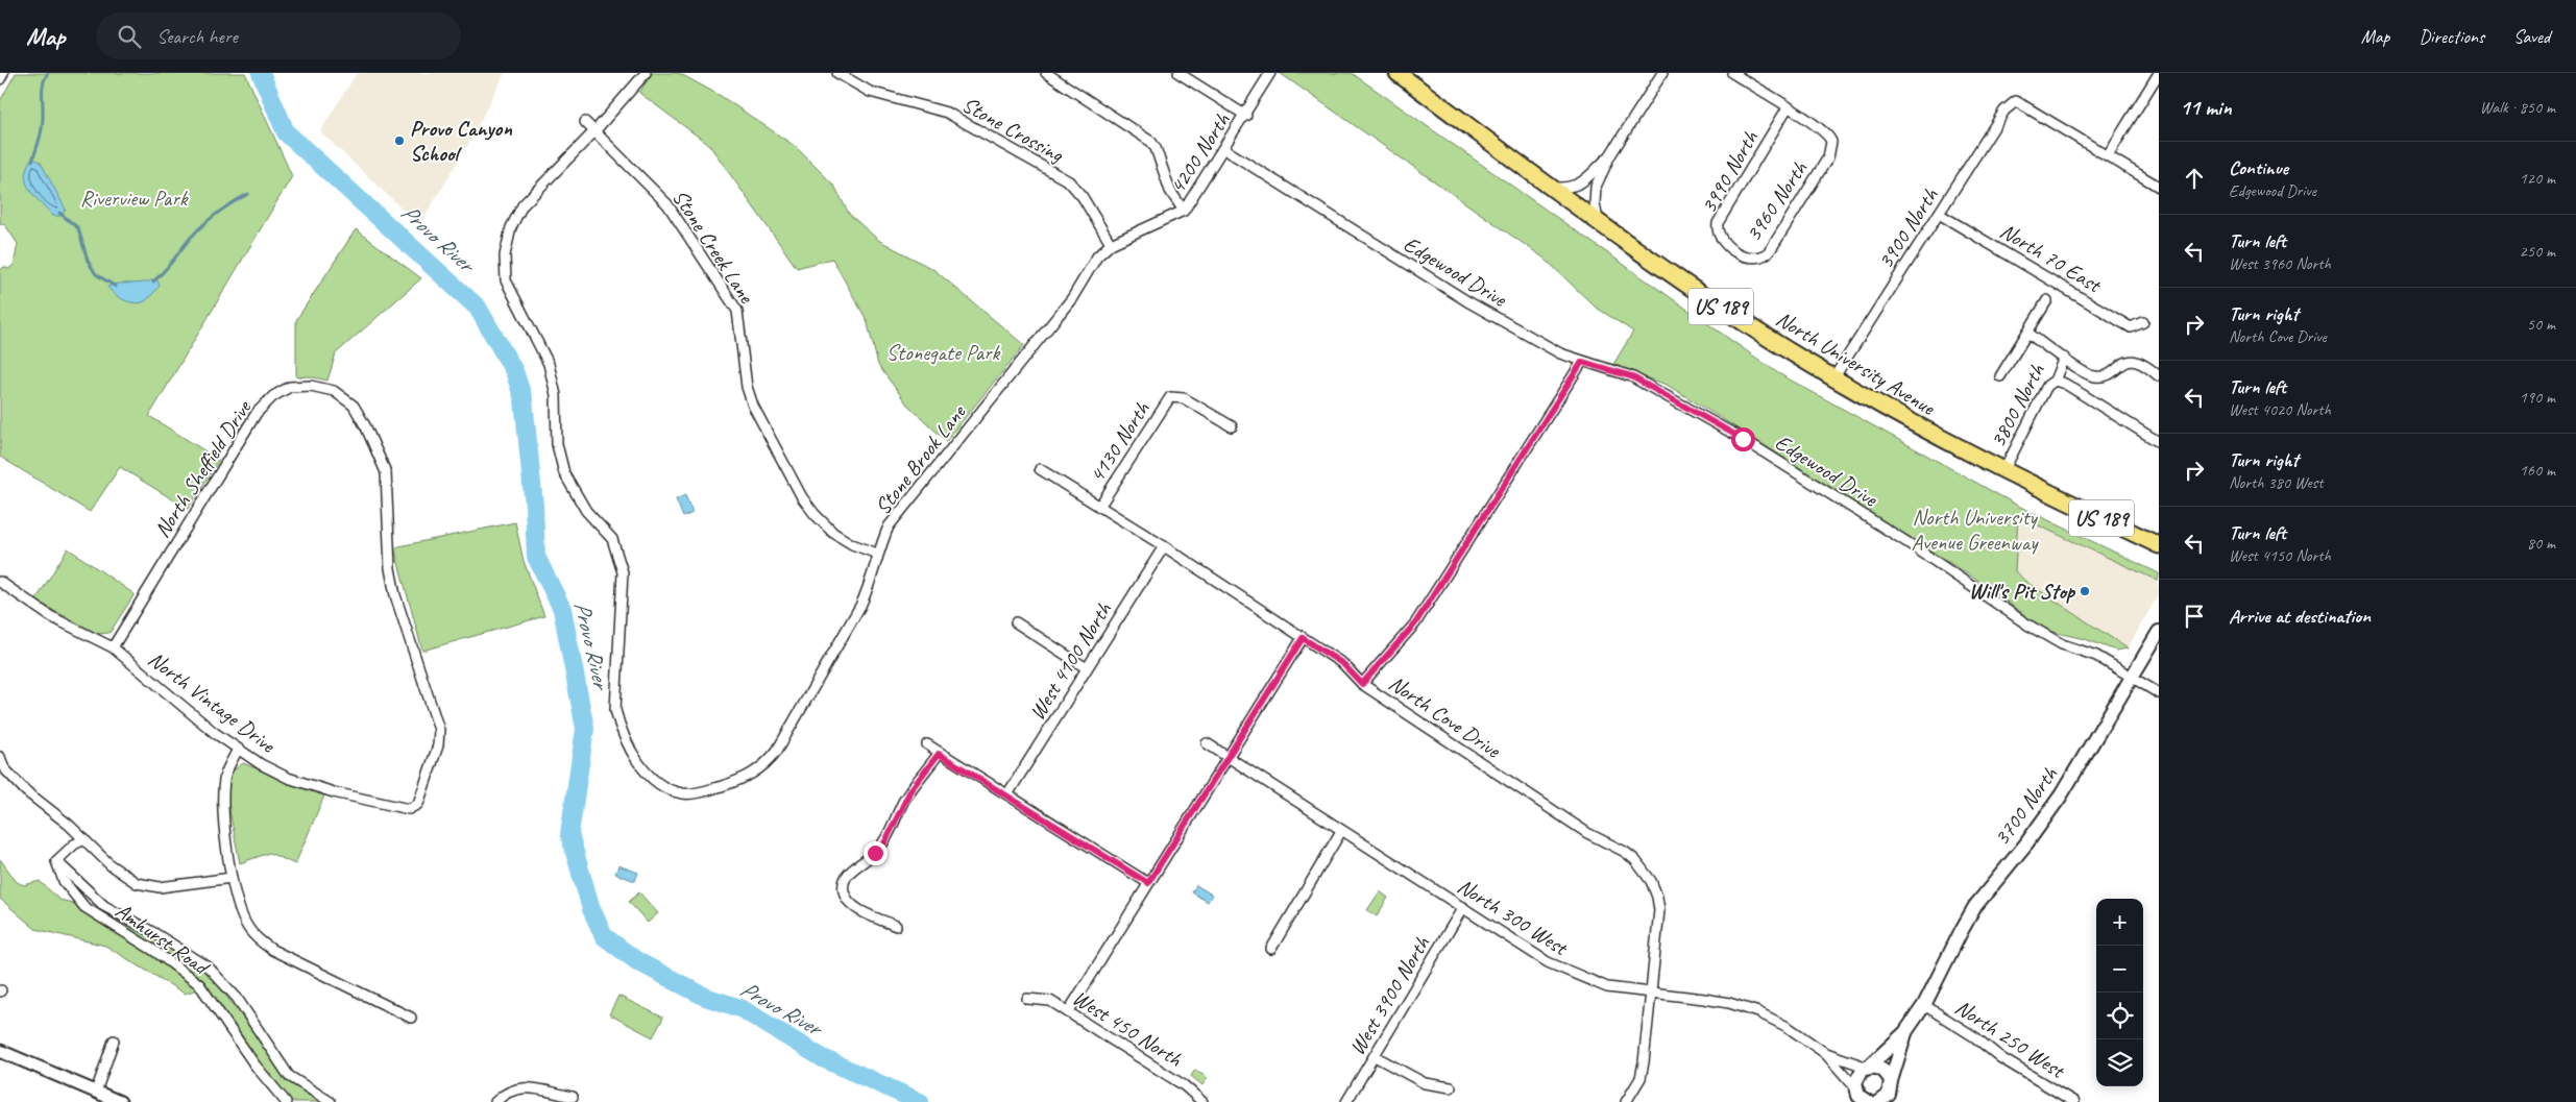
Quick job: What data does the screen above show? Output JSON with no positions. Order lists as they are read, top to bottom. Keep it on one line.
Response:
{"streets":{"highway":["US 189","North University Avenue"],"main road":["3700 North"],"street":["Stone Crossing","4200 North","3990 North","3960 North","3900 North","Stone Creek Lane","North 70 East","Edgewood Drive","3800 North","4130 North","Stone Brook Lane","North Sheffield Drive","West 4100 North","North Vintage Drive","North Cove Drive","North 300 West","Amhurst Road","West 3900 North","West 450 North","North 250 West"]},"crossings":[["Stone Crossing","4200 North"],["Stone Crossing","Stone Brook Lane"],["4200 North","Edgewood Drive"],["4200 North","Stone Brook Lane"],["3990 North","3960 North"],["3900 North","North 70 East"],["3900 North","North University Avenue"],["Stone Creek Lane","Stone Brook Lane"],["Edgewood Drive","3700 North"],["North University Avenue","3800 North"],["4130 North","North Cove Drive"],["North Sheffield Drive","North Vintage Drive"],["West 4100 North","North Cove Drive"],["North Cove Drive","North 300 West"],["3700 North","North 250 West"],["North 300 West","West 3900 North"]],"water":["Provo River"],"parks":["Riverview Park","Stonegate Park","North University Avenue Greenway"],"places":["Provo Canyon School","Will's Pit Stop"],"page":{"header":"Map","search":"Search here","nav":["Map","Directions","Saved"],"heading":["11 min","Walk · 850 m"],"list":[["Continue","Edgewood Drive","120 m"],["Turn left","West 3960 North","250 m"],["Turn right","North Cove Drive","50 m"],["Turn left","West 4020 North","190 m"],["Turn right","North 380 West","160 m"],["Turn left","West 4150 North","80 m"],"Arrive at destination"],"map_buttons":["+","−"]}}
